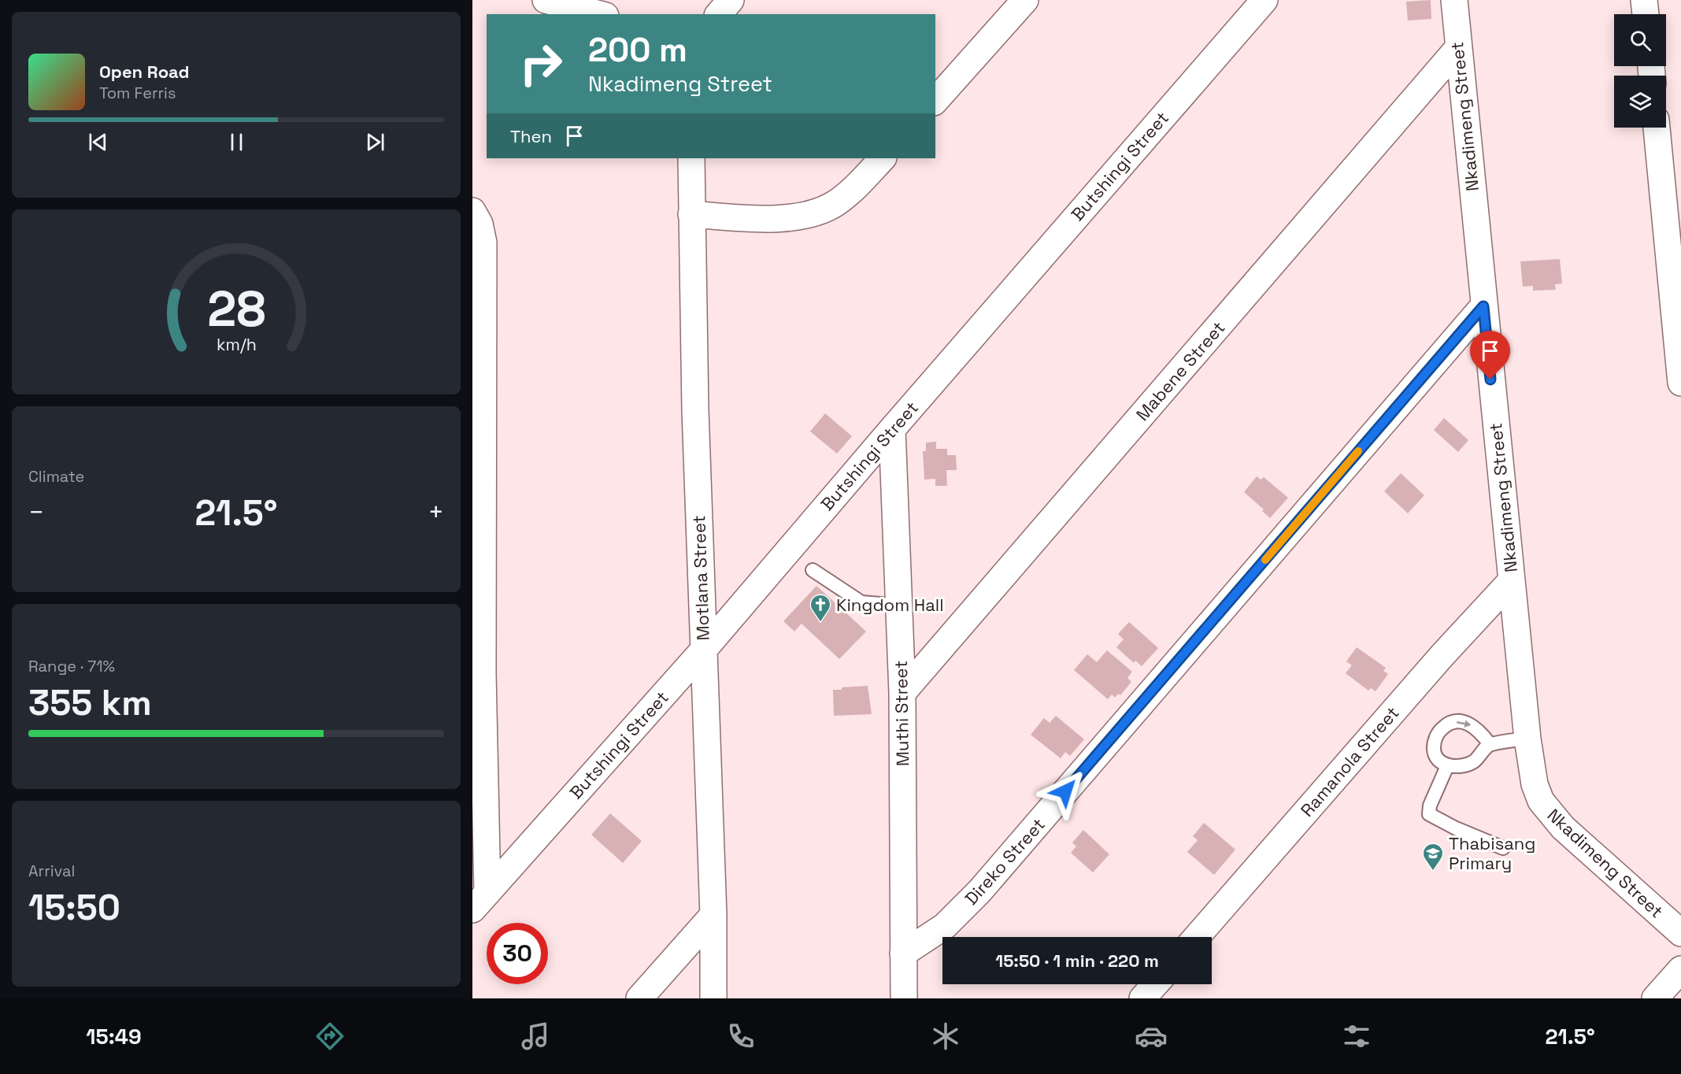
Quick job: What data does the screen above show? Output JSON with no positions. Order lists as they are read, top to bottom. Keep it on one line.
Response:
{"streets":{"street":["Nkadimeng Street","Butshingi Street","Mabene Street","Motlana Street","Muthi Street","Ramanola Street","Direko Street"]},"crossings":[["Nkadimeng Street","Mabene Street"],["Nkadimeng Street","Ramanola Street"],["Nkadimeng Street","Direko Street"],["Butshingi Street","Motlana Street"],["Butshingi Street","Muthi Street"],["Mabene Street","Muthi Street"],["Muthi Street","Direko Street"]],"places":{"church":["Kingdom Hall"],"school or university":["Thabisang Primary"]},"page":{"turn":["200 m","Nkadimeng Street"],"song":["Open Road","Tom Ferris"],"then":"Then","tile":["Climate",["Range · 71%","355 km"],["Arrival","15:50"]],"heat":["−","21.5°","+"],"limit":"30","trip":"15:50 · 1 min · 220 m","tabs":["15:49","21.5°"],"gauge":["28","km/h"]}}
